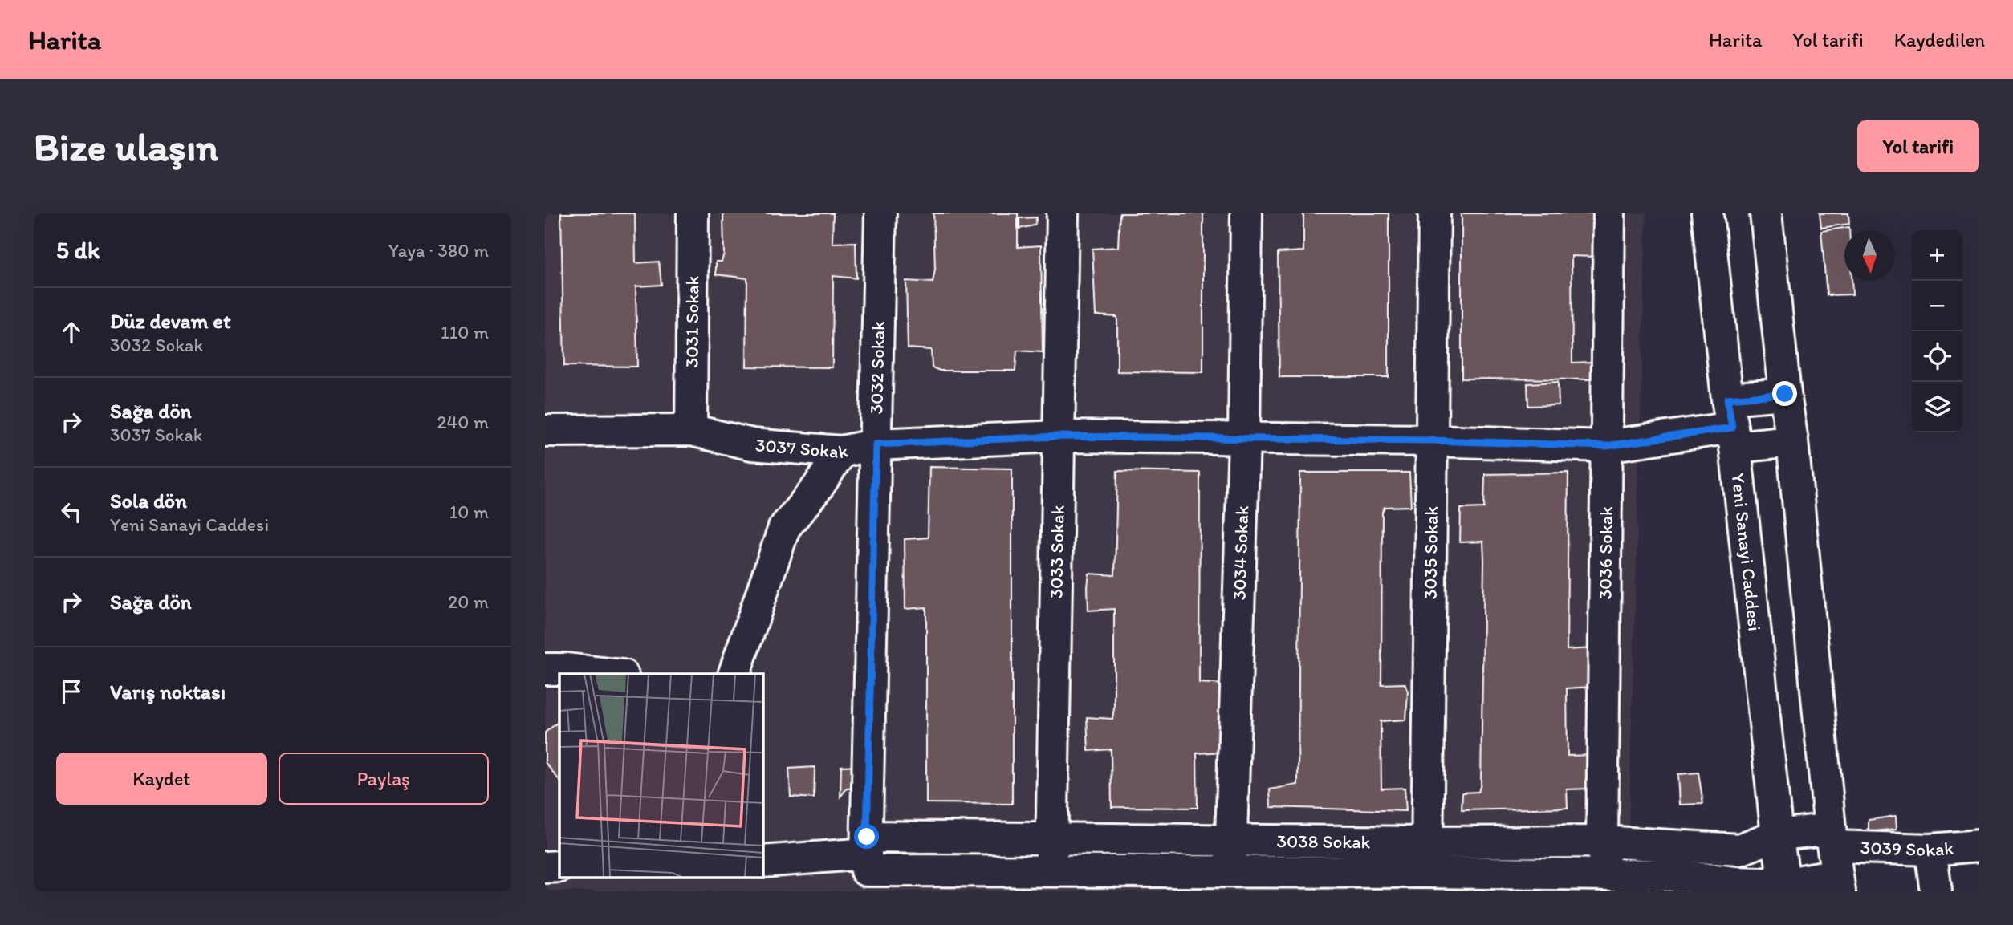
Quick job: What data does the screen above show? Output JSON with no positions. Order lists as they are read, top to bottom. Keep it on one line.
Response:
{"streets":{"main road":["3031 Sokak","3032 Sokak","3037 Sokak","3033 Sokak","3035 Sokak","3034 Sokak","3036 Sokak","Yeni Sanayi Caddesi","3038 Sokak","3039 Sokak"]},"crossings":[["3031 Sokak","3037 Sokak"],["3032 Sokak","3037 Sokak"],["3032 Sokak","3038 Sokak"],["3037 Sokak","3033 Sokak"],["3037 Sokak","3035 Sokak"],["3037 Sokak","3034 Sokak"],["3037 Sokak","3036 Sokak"],["3037 Sokak","Yeni Sanayi Caddesi"],["3033 Sokak","3038 Sokak"],["3035 Sokak","3038 Sokak"],["3034 Sokak","3038 Sokak"],["3036 Sokak","3038 Sokak"],["Yeni Sanayi Caddesi","3038 Sokak"],["3038 Sokak","3039 Sokak"]],"north":"bottom","page":{"header":"Harita","nav":["Harita","Yol tarifi","Kaydedilen"],"buttons":["Yol tarifi",["Kaydet","Paylaş"]],"title":"Bize ulaşın","heading":["5 dk","Yaya · 380 m"],"map_buttons":["+","−"],"list":[["Düz devam et","3032 Sokak","110 m"],["Sağa dön","3037 Sokak","240 m"],["Sola dön","Yeni Sanayi Caddesi","10 m"],["Sağa dön","20 m"],"Varış noktası"]}}
